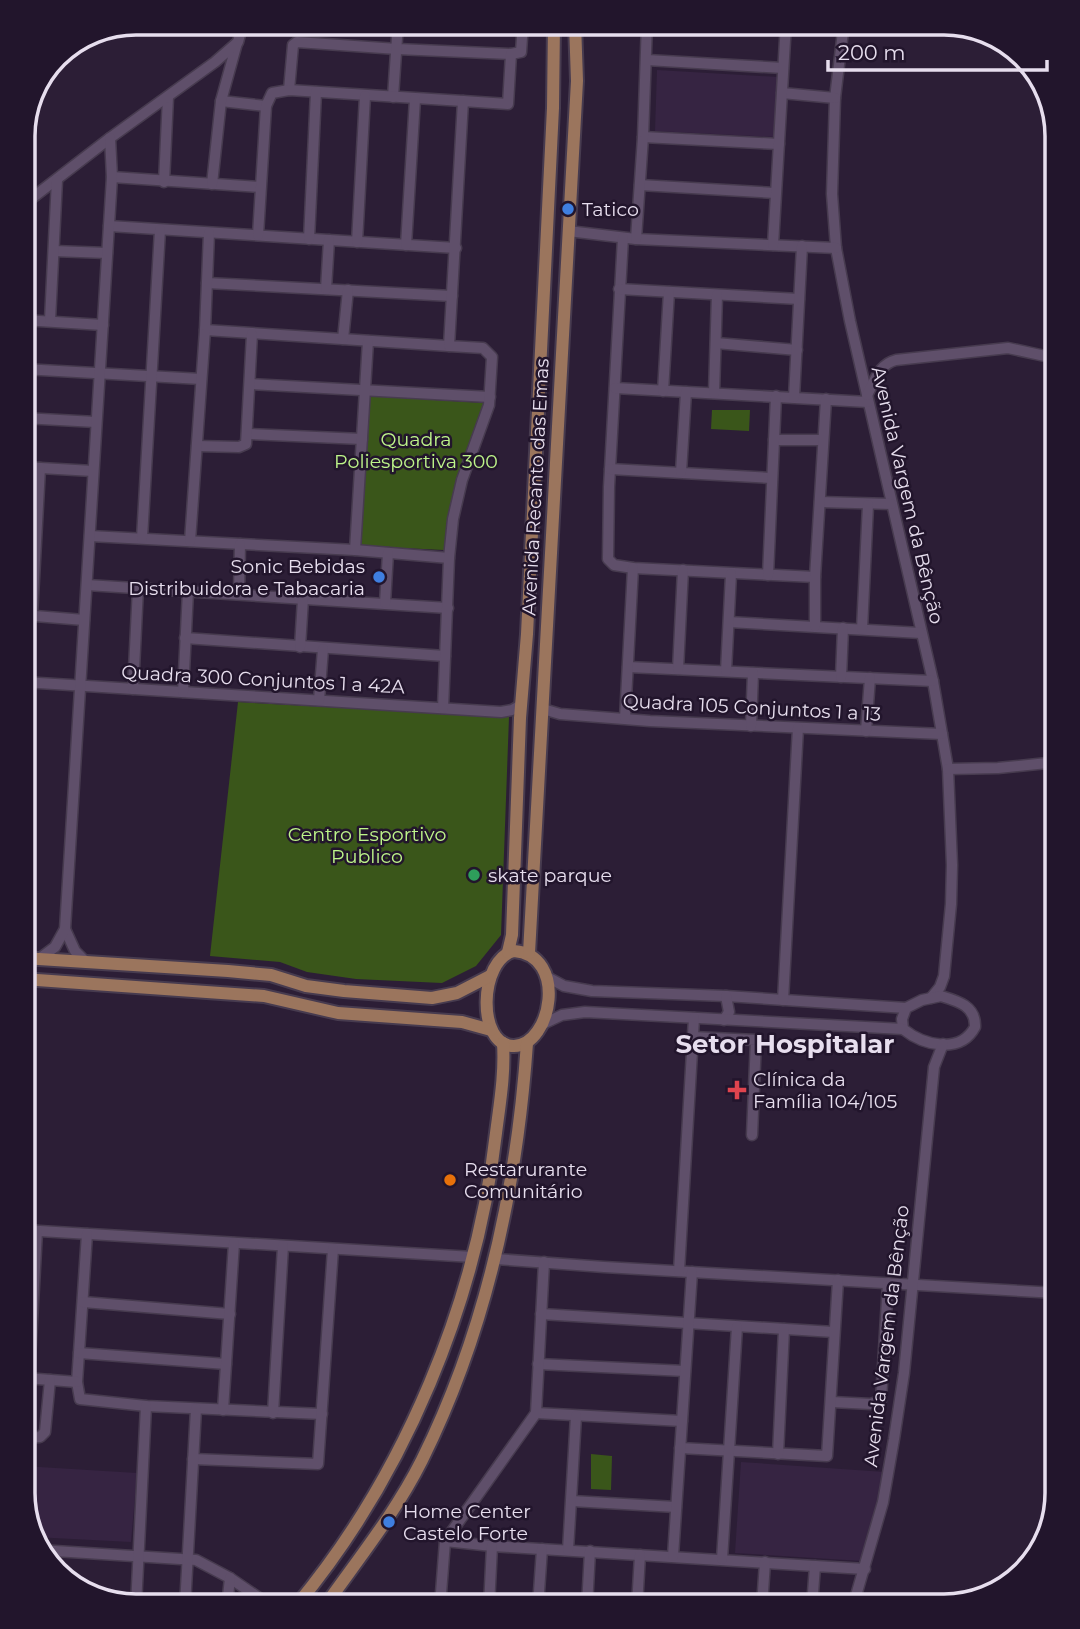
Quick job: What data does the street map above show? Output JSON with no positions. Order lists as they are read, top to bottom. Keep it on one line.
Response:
{"streets":{"main road":["Avenida Recanto das Emas"],"street":["Avenida Vargem da Bênção","Quadra 300 Conjuntos 1 a 42A","Quadra 105 Conjuntos 1 a 13"]},"crossings":[["Avenida Recanto das Emas","Quadra 300 Conjuntos 1 a 42A"],["Avenida Recanto das Emas","Quadra 105 Conjuntos 1 a 13"],["Avenida Vargem da Bênção","Quadra 105 Conjuntos 1 a 13"]],"districts":["Setor Hospitalar"],"parks":["Quadra Poliesportiva 300","Centro Esportivo Publico"],"places":{"other":["Tatico","Sonic Bebidas Distribuidora e Tabacaria","skate parque","Restarurante Comunitário","Home Center Castelo Forte"],"health":["Clínica da Família 104/105"]},"scale_bar":"200 m"}
